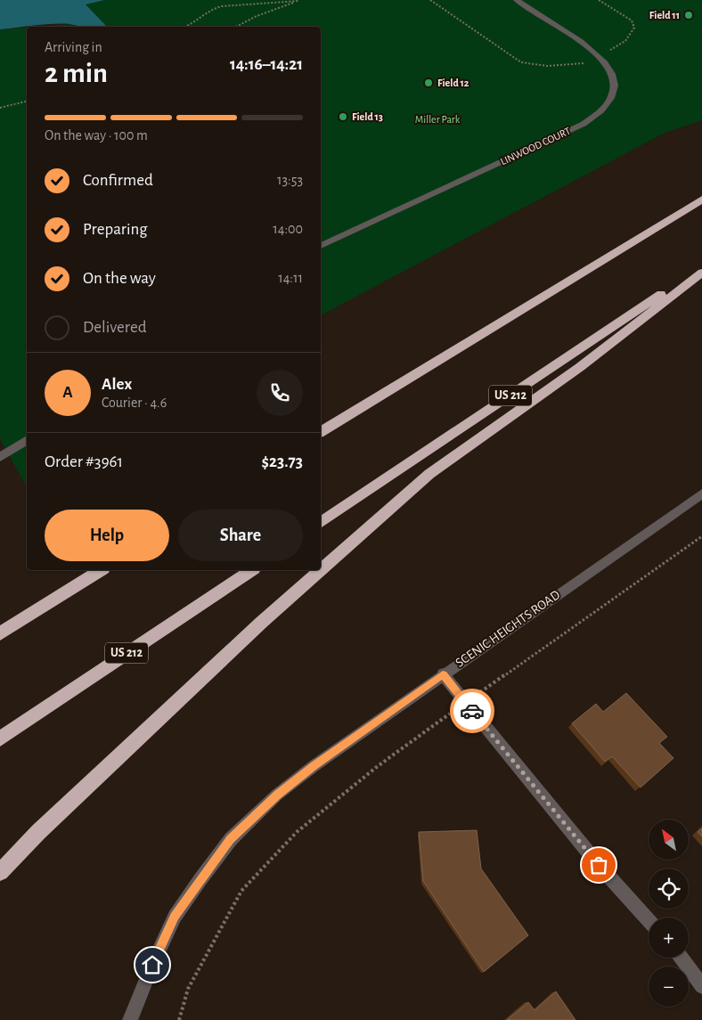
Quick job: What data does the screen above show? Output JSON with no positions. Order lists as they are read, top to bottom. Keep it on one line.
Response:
{"streets":{"highway":["US 212"],"street":["LINWOOD COURT","SCENIC HEIGHTS ROAD"]},"parks":["Miller Park"],"places":["Field 11","Field 12","Field 13"],"north":"top left","page":{"heading":["2 min","Arriving in","14:16–14:21"],"panel":["Alex","Courier · 4.6","Order #3961","$23.73"],"bar":"On the way · 100 m","list":[["Confirmed","13:53"],["Preparing","14:00"],["On the way","14:11"],"Delivered"],"round":"A","buttons":["Help","Share"],"map_buttons":["+","−"]}}
